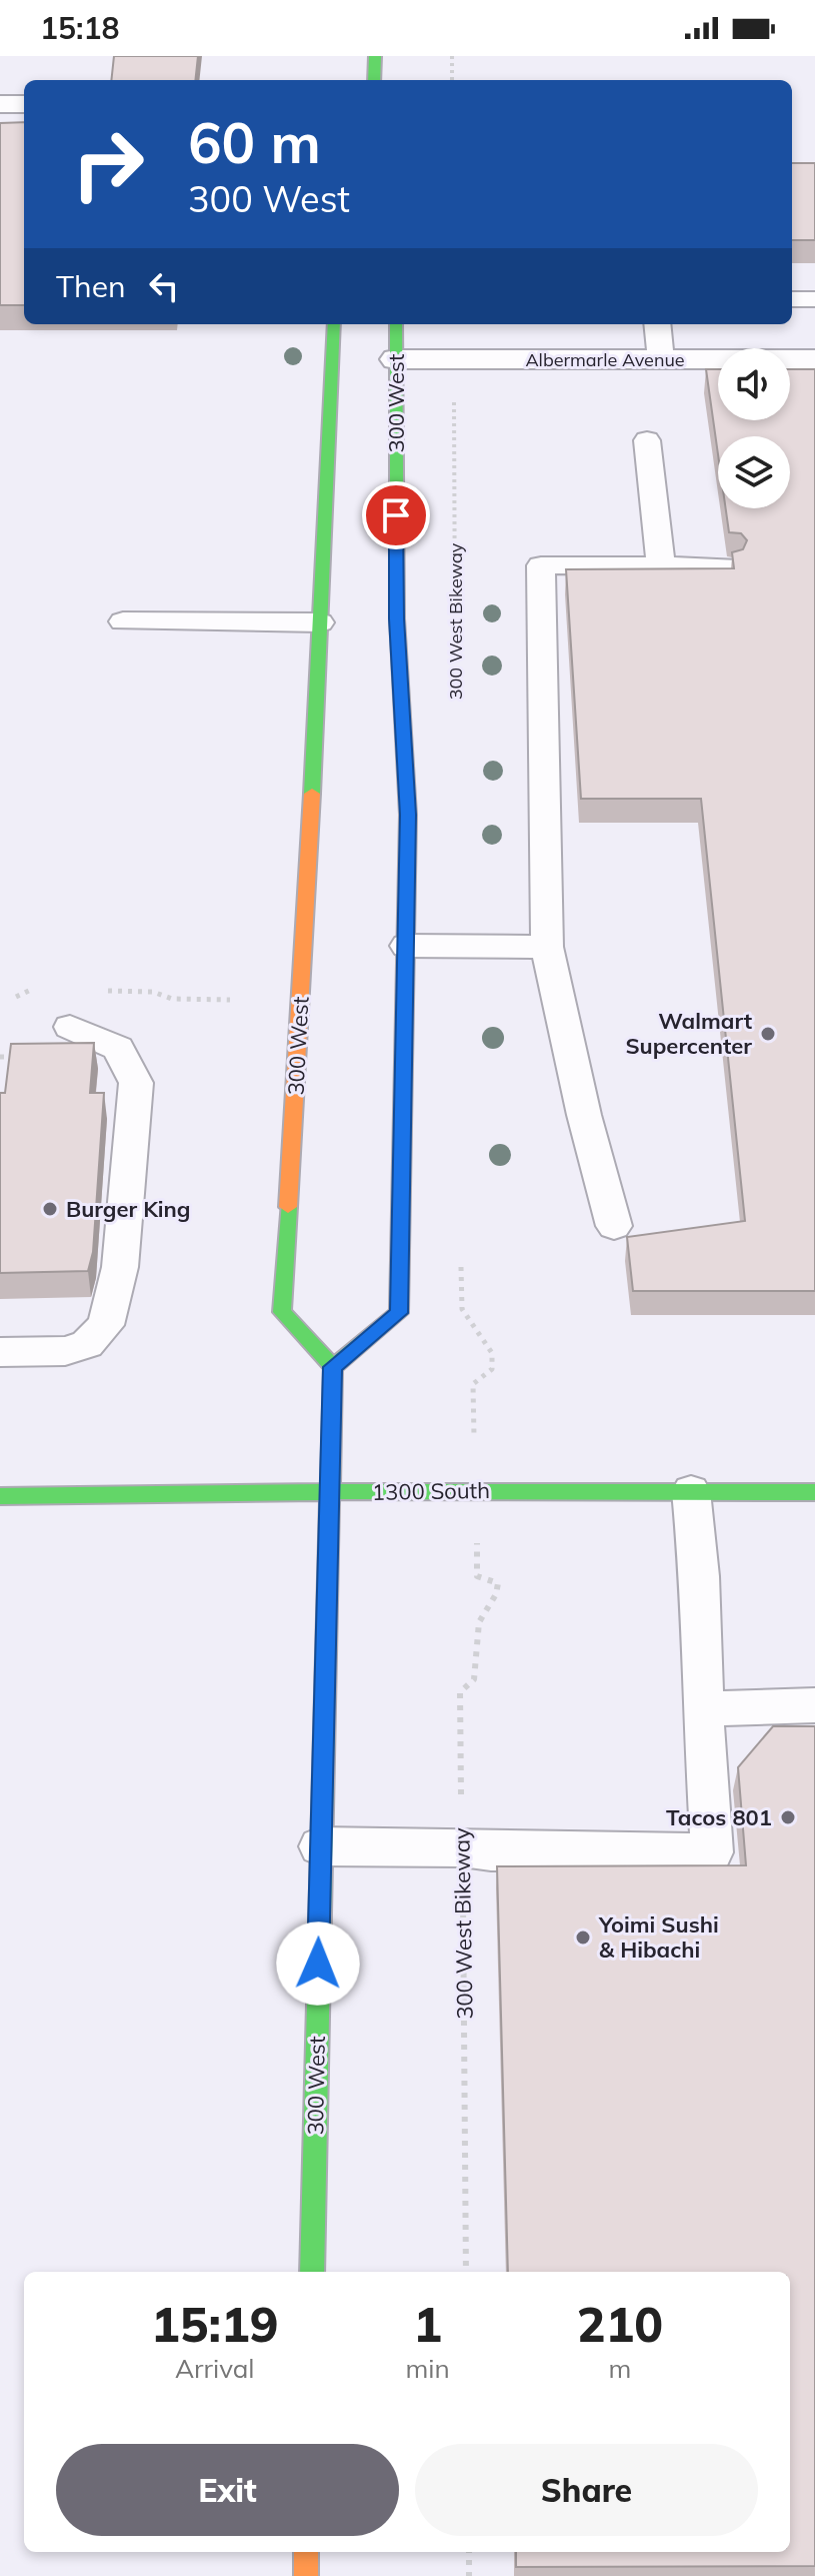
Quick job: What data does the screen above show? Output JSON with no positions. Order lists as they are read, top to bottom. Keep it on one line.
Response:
{"streets":{"main road":["300 West","1300 South"],"street":["Albermarle Avenue"],"path":["300 West Bikeway"]},"crossings":[["Albermarle Avenue","300 West"],["300 West","1300 South"]],"places":["Walmart Supercenter","Burger King","Tacos 801","Yoimi Sushi & Hibachi"],"page":{"status":"15:18","turn":["60 m","300 West"],"then":"Then","eta":["15:19","Arrival","1","min","210","m"],"buttons":["Exit","Share"]}}
